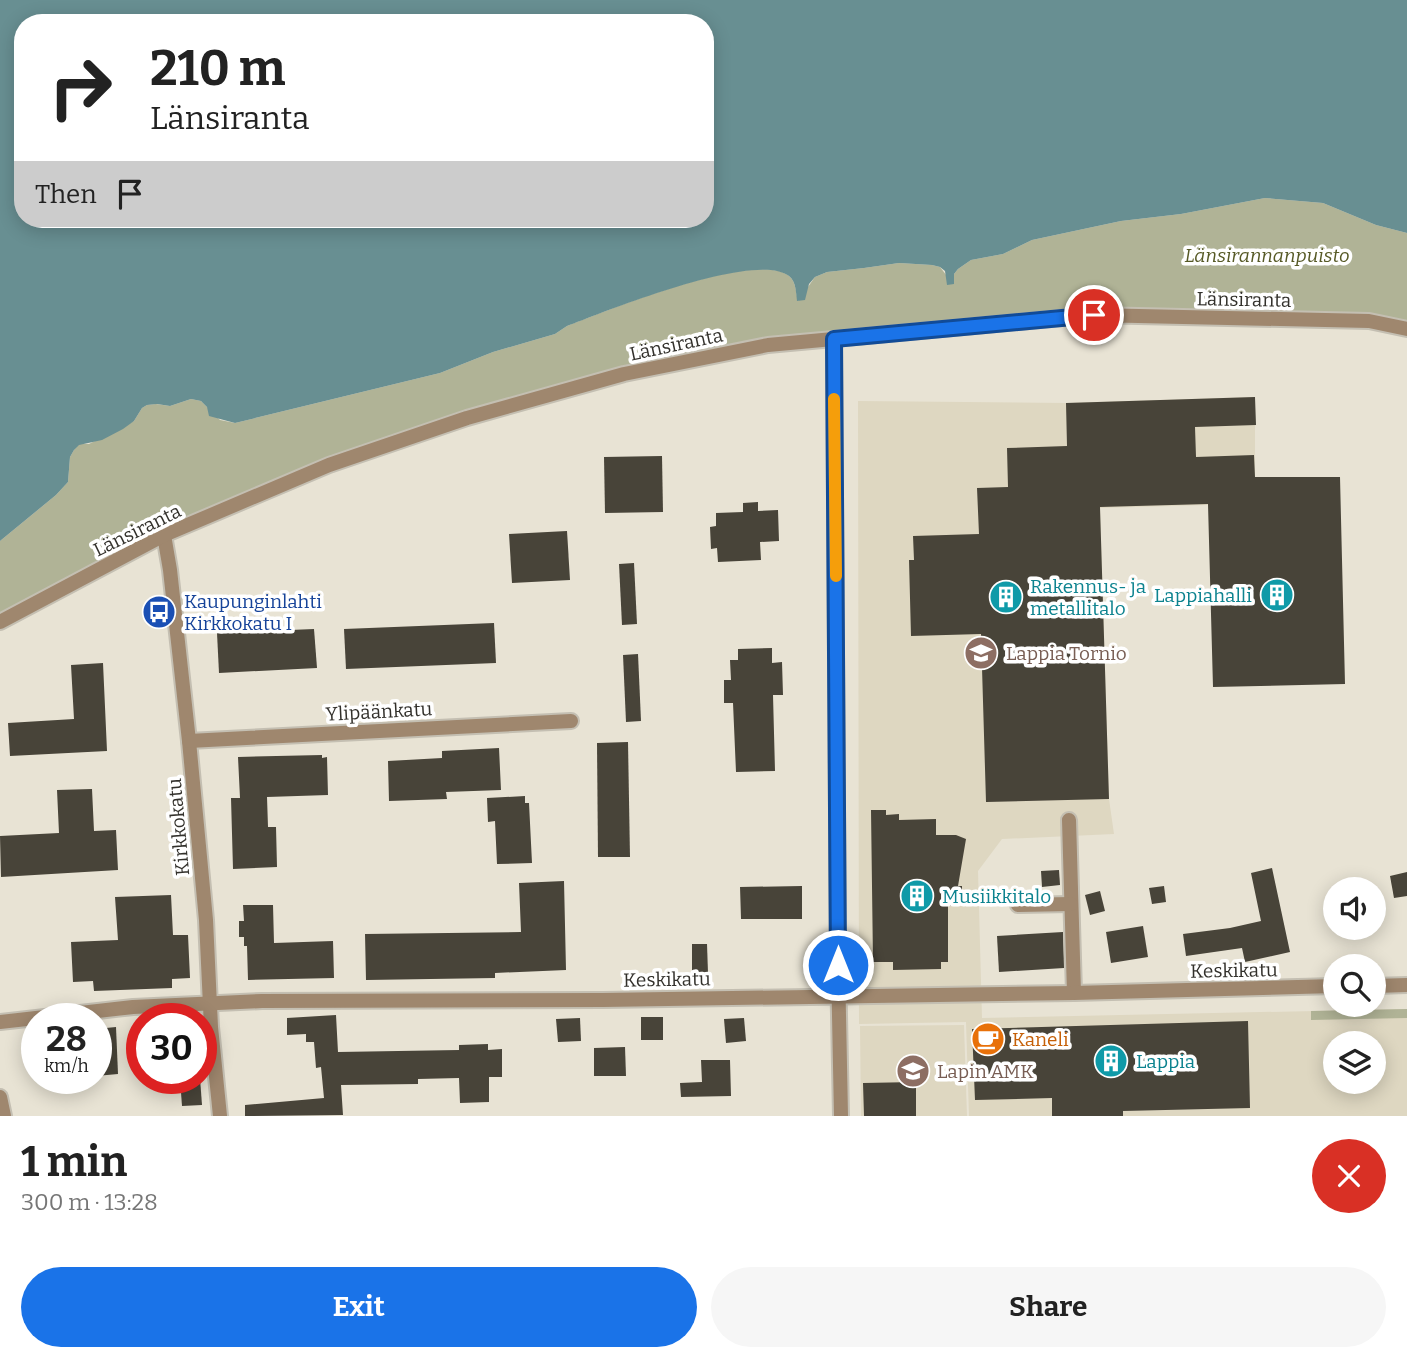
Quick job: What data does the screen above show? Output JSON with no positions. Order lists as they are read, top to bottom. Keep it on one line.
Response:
{"streets":{"street":["Länsiranta","Ylipäänkatu","Kirkkokatu","Keskikatu"]},"crossings":[["Länsiranta","Kirkkokatu"],["Ylipäänkatu","Kirkkokatu"]],"parks":["Länsirannanpuisto"],"places":{"building":["Lappiahalli","Rakennus- ja metallitalo","Musiikkitalo","Lappia"],"bus stop":["Kaupunginlahti Kirkkokatu I"],"school or university":["Lappia Tornio","Lapin AMK"],"cafe":["Kaneli"]},"page":{"turn":["210 m","Länsiranta"],"then":"Then","speed":"28 km/h","limit":"30","heading":["1 min","300 m · 13:28"],"buttons":["Exit","Share"]}}
